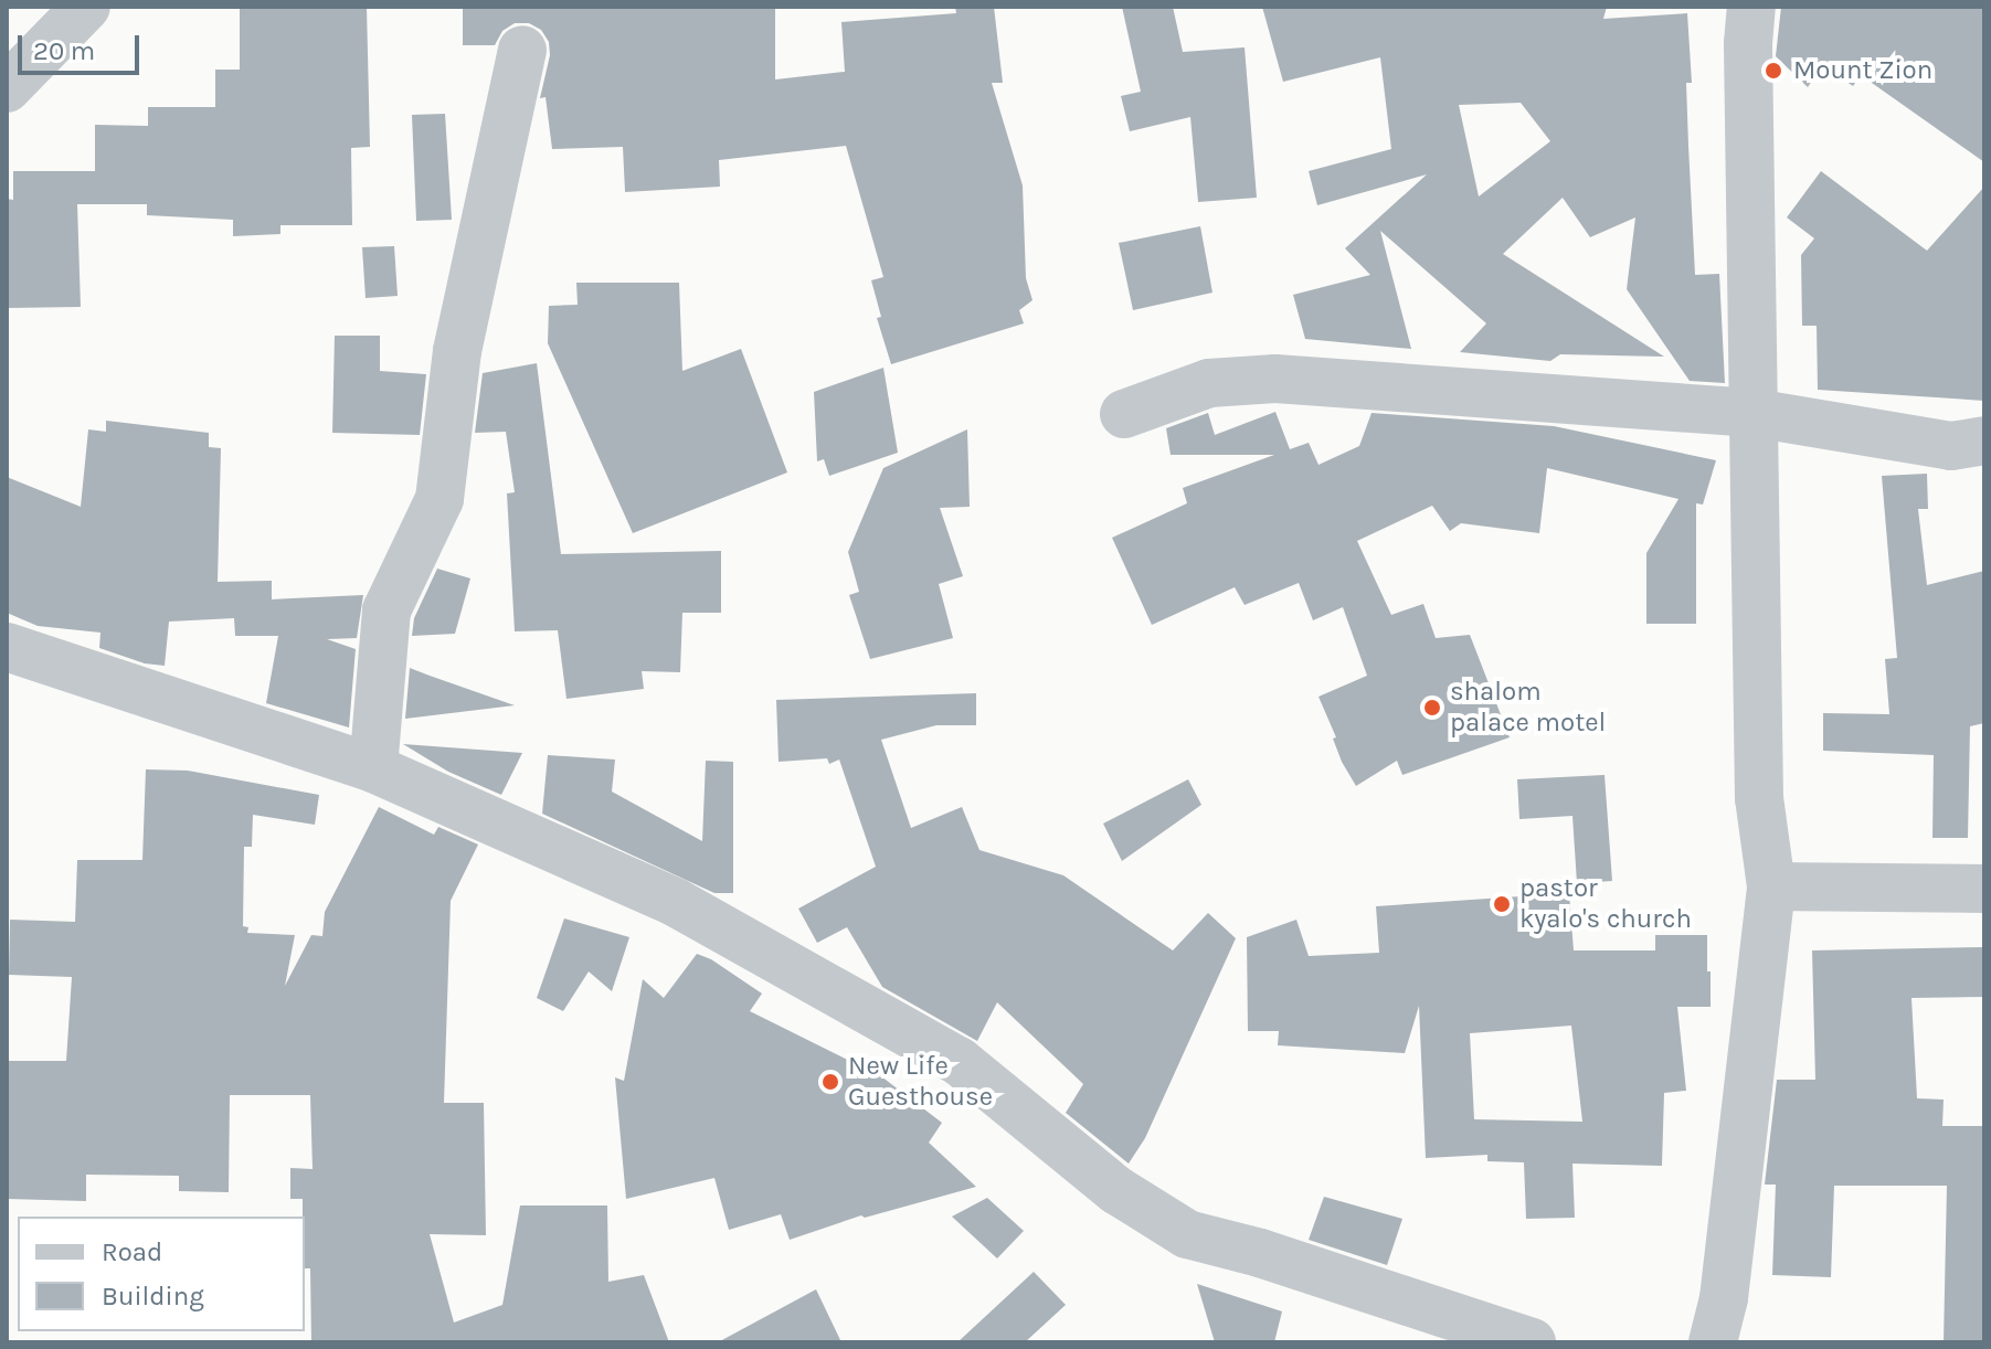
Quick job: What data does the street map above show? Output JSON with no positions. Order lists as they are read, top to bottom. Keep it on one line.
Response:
{"places":["Mount Zion","shalom palace motel","pastor kyalo's church","New Life Guesthouse"],"legend":["Road","Building"],"scale_bar":"20 m"}
